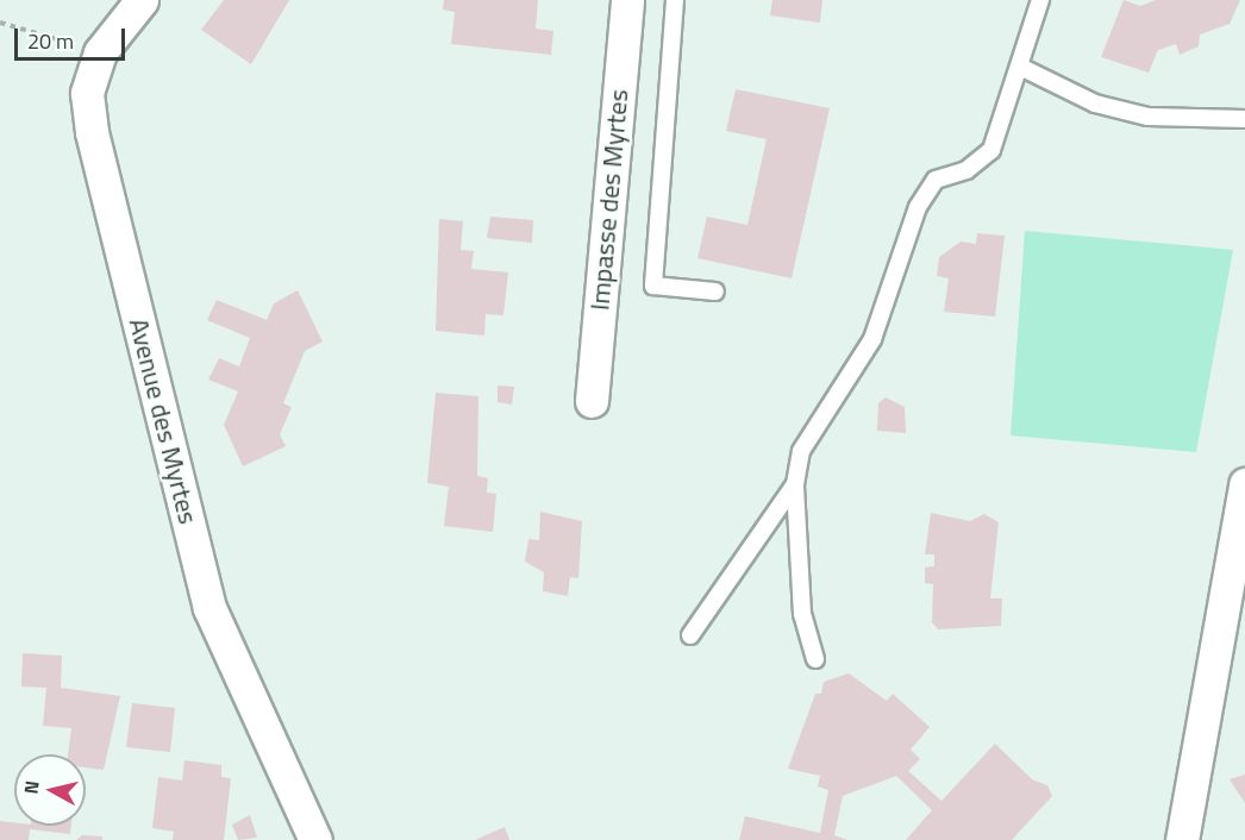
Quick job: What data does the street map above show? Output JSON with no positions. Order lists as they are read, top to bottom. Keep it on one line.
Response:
{"streets":{"street":["Impasse des Myrtes","Avenue des Myrtes"]},"scale_bar":"20 m","north":"left"}
